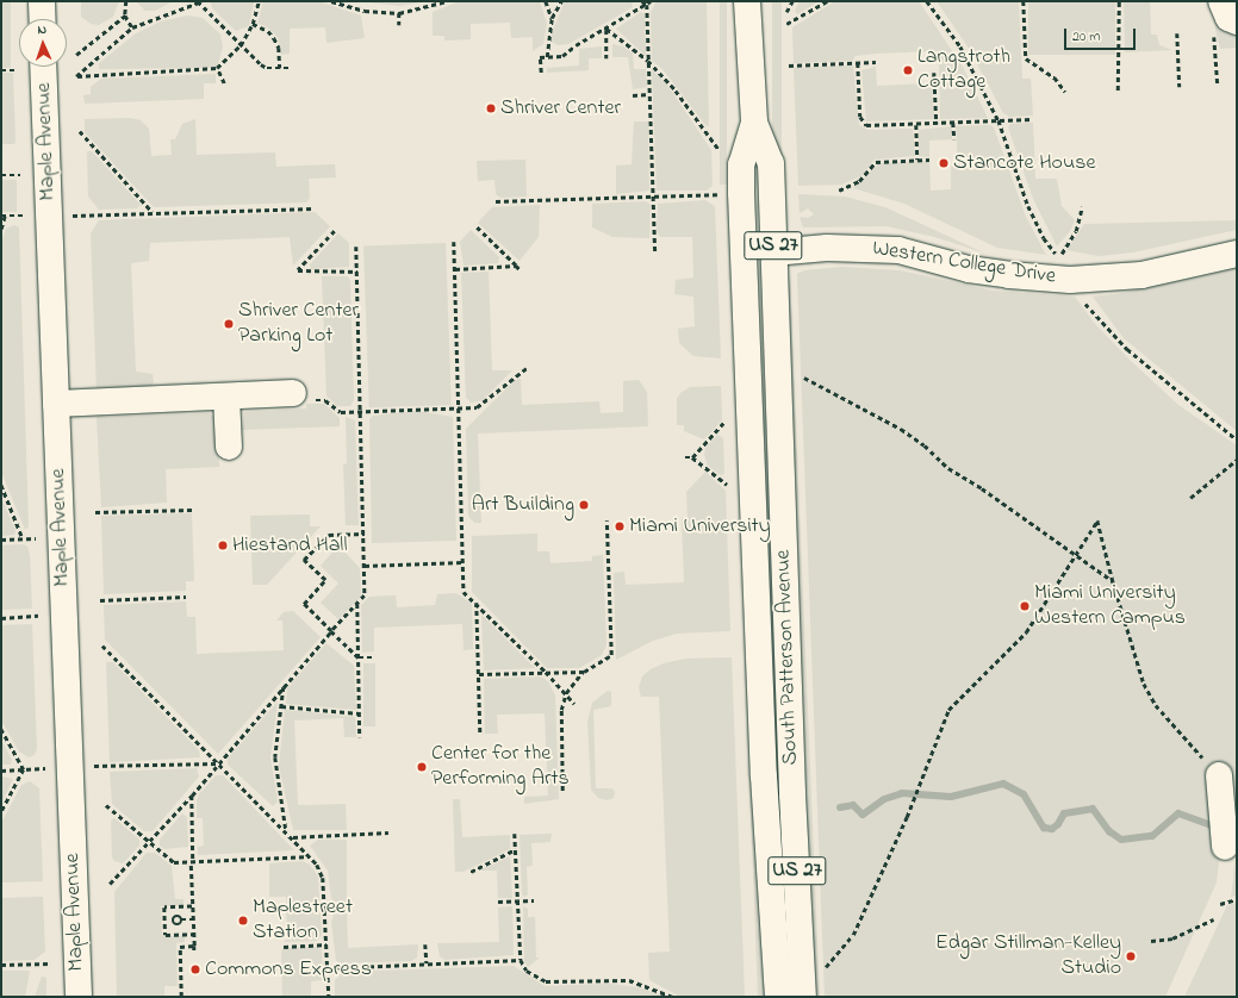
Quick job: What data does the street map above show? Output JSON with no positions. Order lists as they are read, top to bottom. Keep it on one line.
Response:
{"streets":{"main road":["Maple Avenue","US 27","Western College Drive","South Patterson Avenue"]},"crossings":[["Western College Drive","South Patterson Avenue"]],"places":["Langstroth Cottage","Shriver Center","Stancote House","Shriver Center Parking Lot","Art Building","Miami University","Hiestand Hall","Miami University Western Campus","Center for the Performing Arts","Maplestreet Station","Edgar Stillman-Kelley Studio","Commons Express"],"scale_bar":"20 m","north":"top"}
